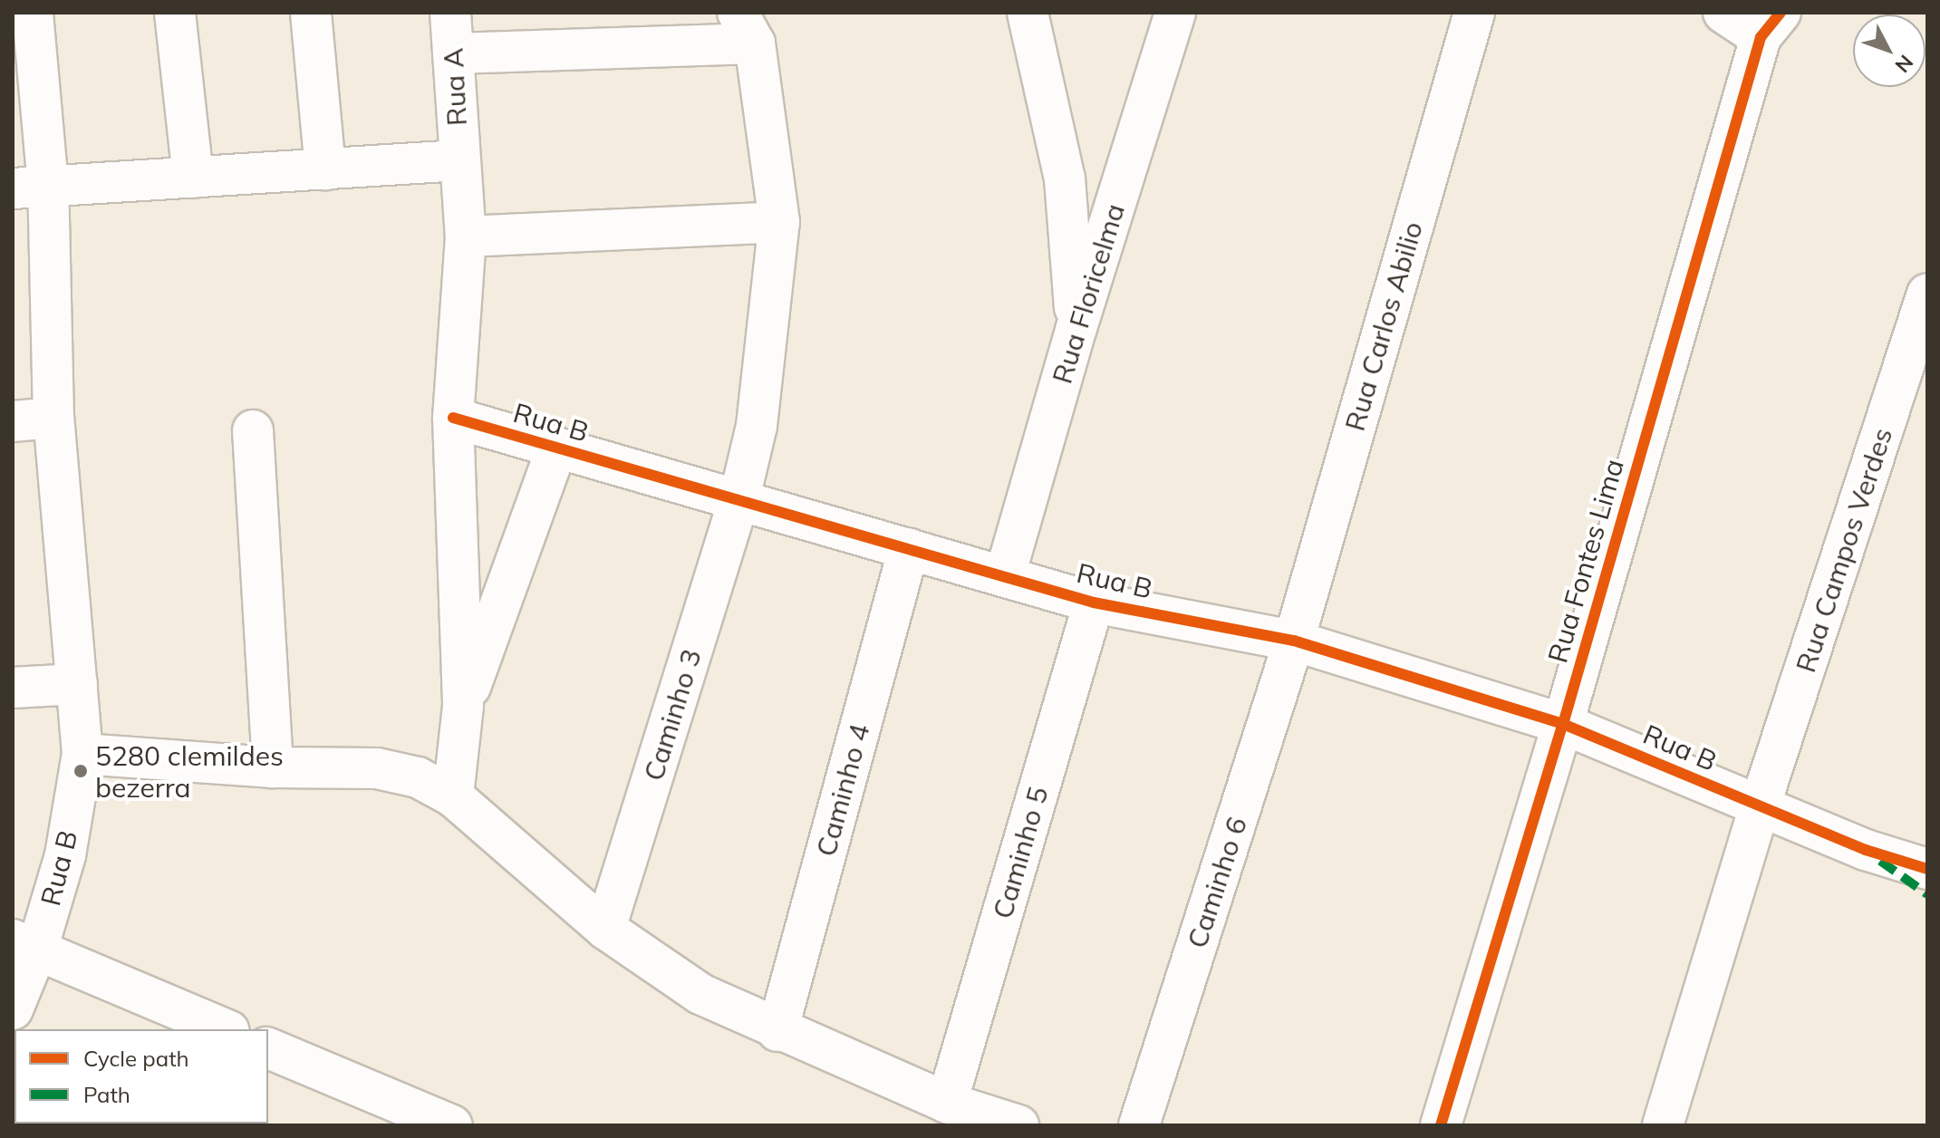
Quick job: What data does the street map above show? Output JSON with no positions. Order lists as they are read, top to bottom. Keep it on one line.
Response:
{"streets":{"street":["Rua A","Rua Floricelma","Rua Carlos Abilio","Rua B","Rua Campos Verdes","Rua Fontes Lima","Caminho 3","Caminho 4","Caminho 5","Caminho 6"]},"crossings":[["Rua A","Rua B"],["Rua Floricelma","Rua B"],["Rua Carlos Abilio","Rua B"],["Rua Carlos Abilio","Caminho 6"],["Rua B","Rua Campos Verdes"],["Rua B","Rua Fontes Lima"],["Rua B","Caminho 3"],["Rua B","Caminho 4"],["Rua B","Caminho 5"],["Rua B","Caminho 6"]],"places":["5280 clemildes bezerra"],"legend":["Cycle path","Path"],"north":"bottom right"}
